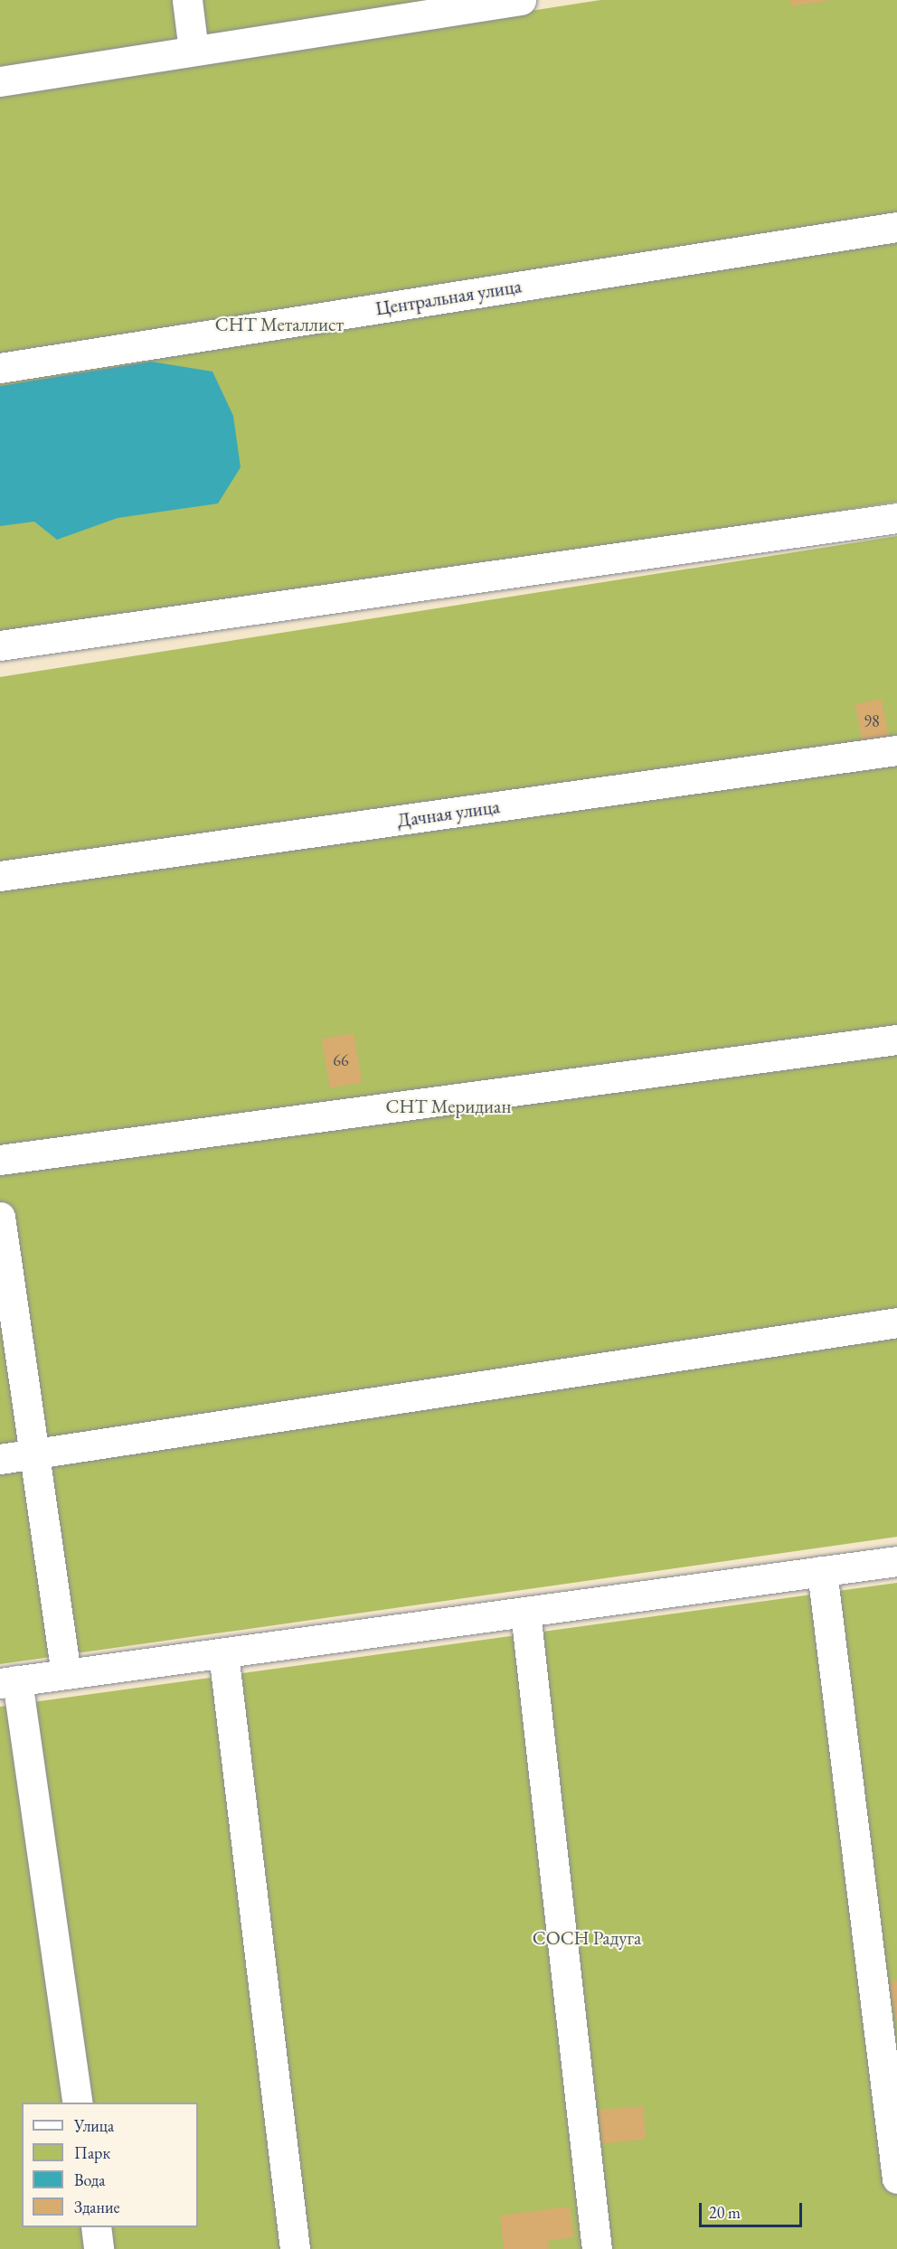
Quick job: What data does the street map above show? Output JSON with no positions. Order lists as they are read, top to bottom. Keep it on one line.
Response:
{"streets":{"street":["Центральная улица","Дачная улица"]},"parks":["СНТ Металлист","СНТ Меридиан","СОСН Радуга"],"house_numbers":["98","66"],"legend":["Улица","Парк","Вода","Здание"],"scale_bar":"20 m"}
